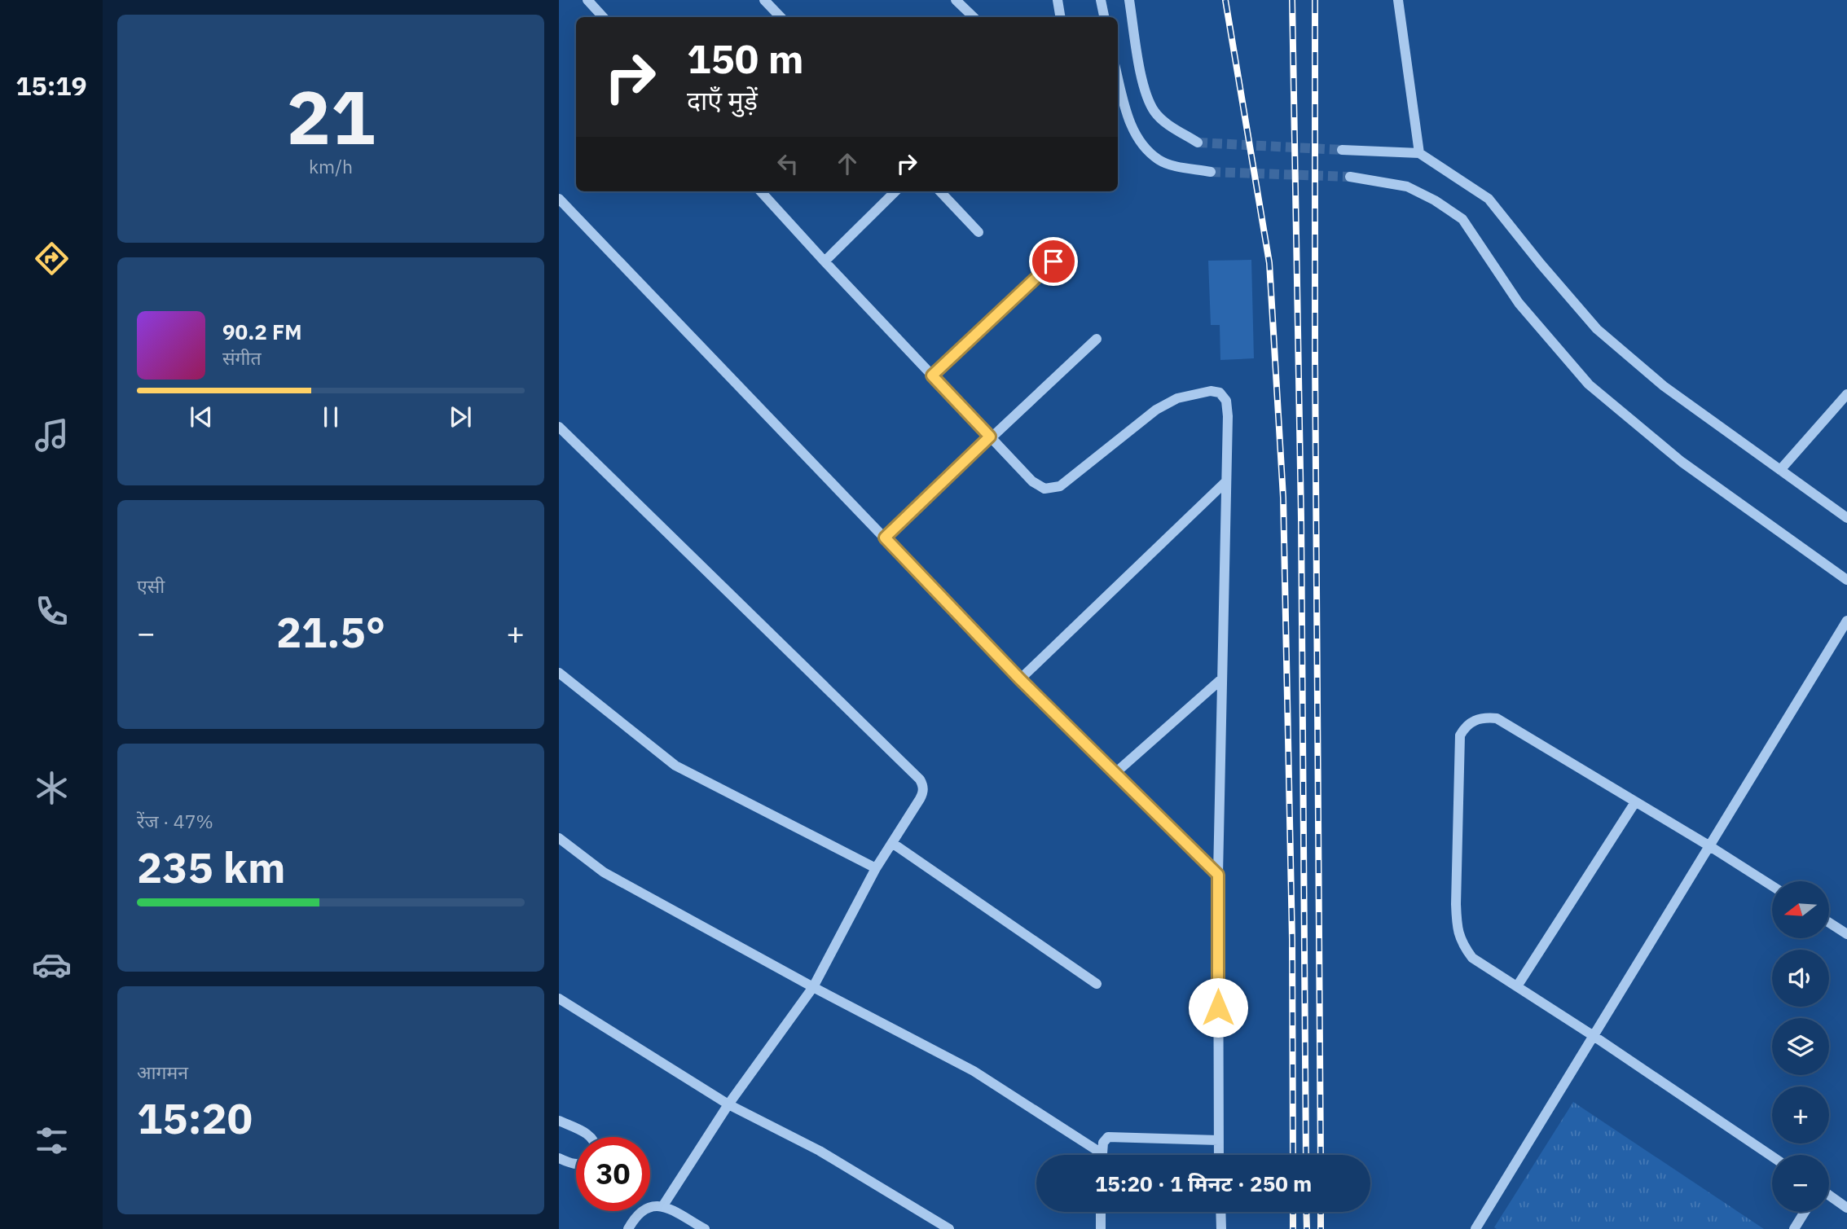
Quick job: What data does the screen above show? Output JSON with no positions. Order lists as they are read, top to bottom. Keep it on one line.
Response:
{"north":"left","page":{"tabs":"15:19","tile":[["21","km/h"],"एसी",["रेंज · 47%","235 km"],["आगमन","15:20"]],"turn":["150 m","दाएँ मुड़ें"],"song":["90.2 FM","संगीत"],"heat":["−","21.5°","+"],"map_buttons":["+","−"],"limit":"30","trip":"15:20 · 1 मिनट · 250 m"}}
